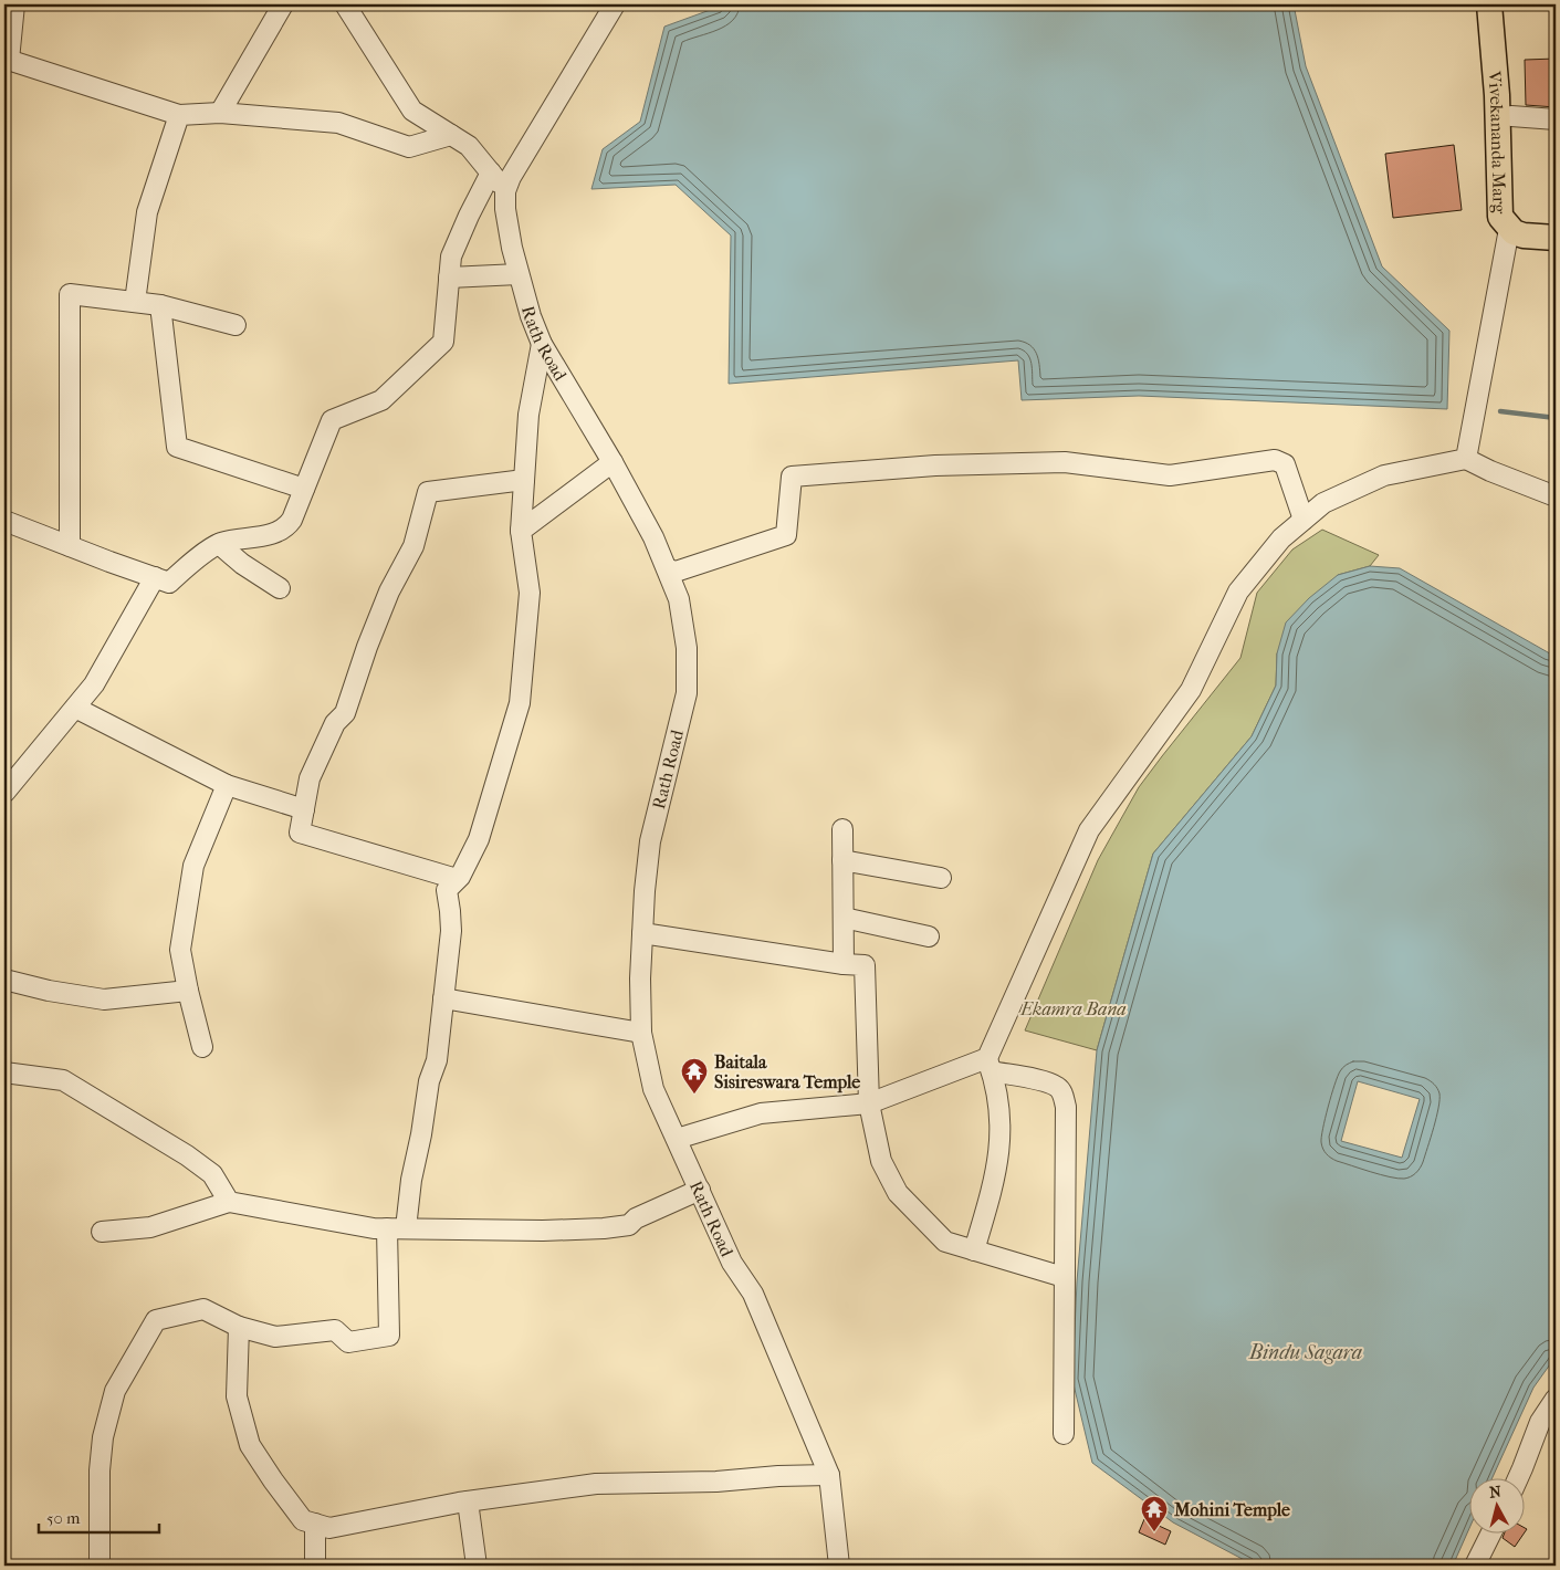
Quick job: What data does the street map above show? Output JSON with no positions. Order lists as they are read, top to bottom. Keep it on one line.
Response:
{"streets":{"main road":["Vivekananda Marg"],"street":["Rath Road"]},"water":["Bindu Sagara"],"parks":["Ekamra Bana"],"places":{"temple":["Baitala Sisireswara Temple","Mohini Temple"]},"scale_bar":"50 m","north":"top"}
